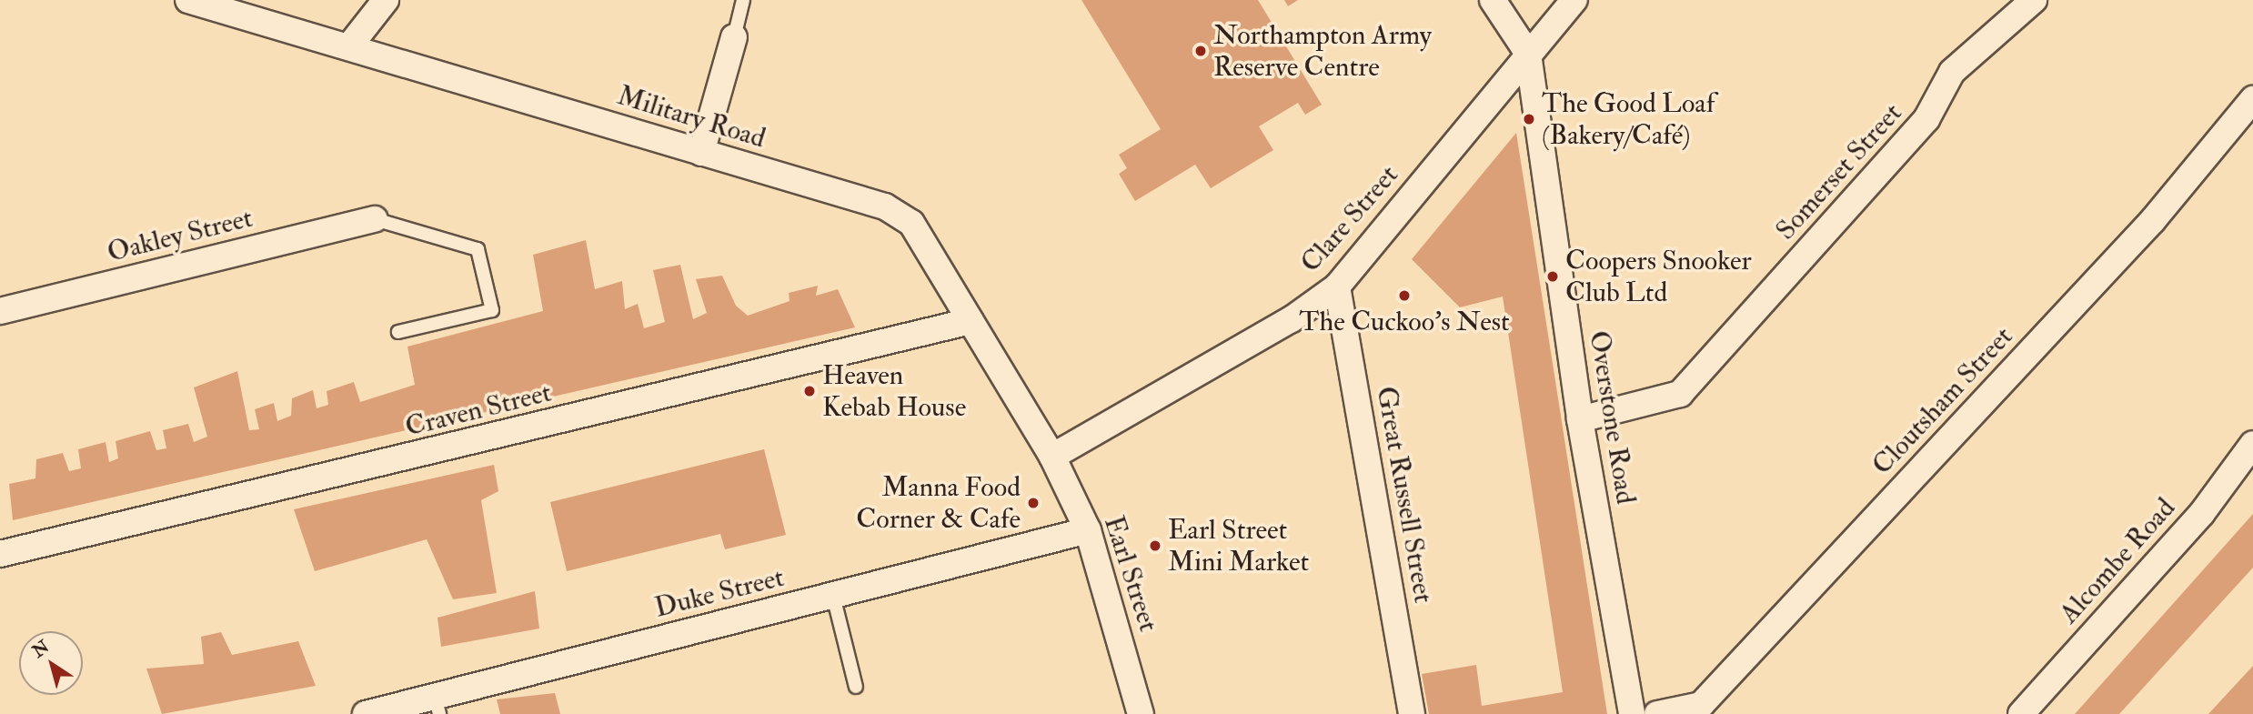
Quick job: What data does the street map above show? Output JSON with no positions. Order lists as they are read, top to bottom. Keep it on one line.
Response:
{"streets":{"street":["Military Road","Somerset Street","Clare Street","Oakley Street","Cloutsham Street","Craven Street","Overstone Road","Great Russell Street","Alcombe Road","Earl Street","Duke Street"]},"crossings":[["Military Road","Clare Street"],["Military Road","Craven Street"],["Military Road","Earl Street"],["Somerset Street","Overstone Road"],["Clare Street","Overstone Road"],["Clare Street","Great Russell Street"],["Clare Street","Earl Street"],["Earl Street","Duke Street"]],"places":["Northampton Army Reserve Centre","The Good Loaf (Bakery/Café)","Coopers Snooker Club Ltd","The Cuckoo's Nest","Heaven Kebab House","Manna Food Corner & Cafe","Earl Street Mini Market"],"north":"top left"}
